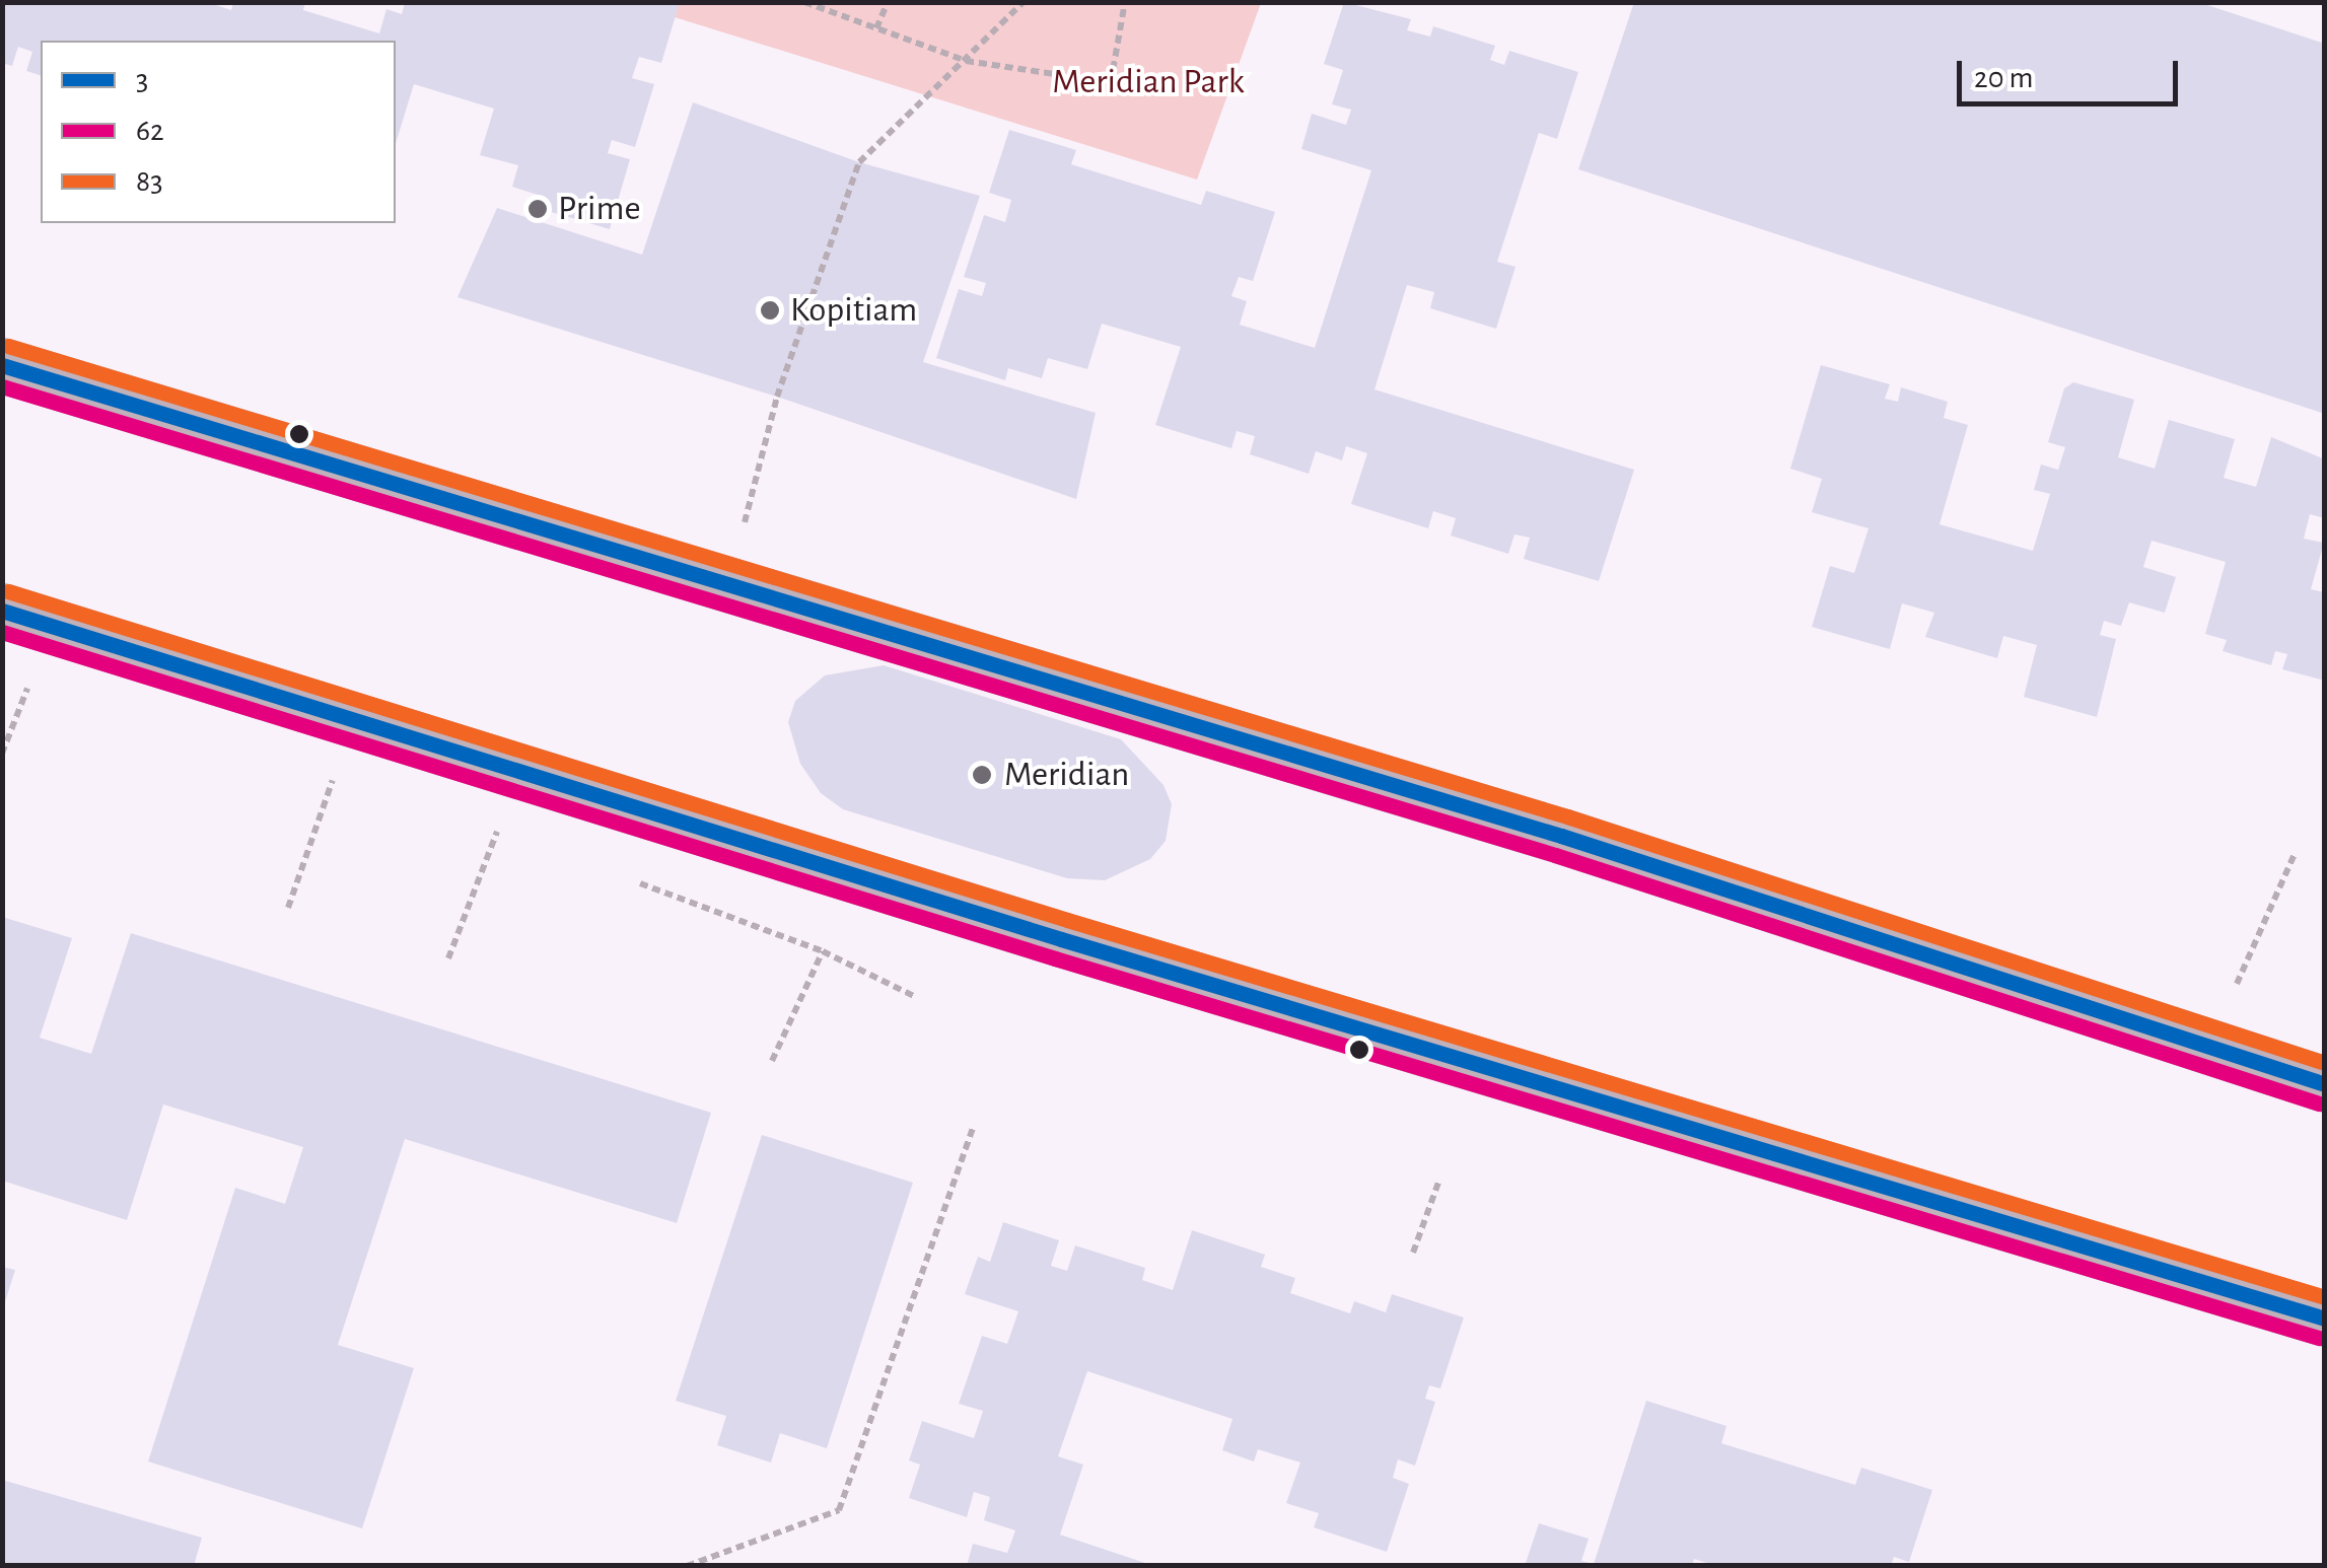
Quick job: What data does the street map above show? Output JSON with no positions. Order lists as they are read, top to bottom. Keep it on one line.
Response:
{"parks":["Meridian Park"],"places":["Prime","Kopitiam","Meridian"],"lines":["transit line 83","transit line 3","transit line 62"],"legend":["3","62","83"],"scale_bar":"20 m"}
